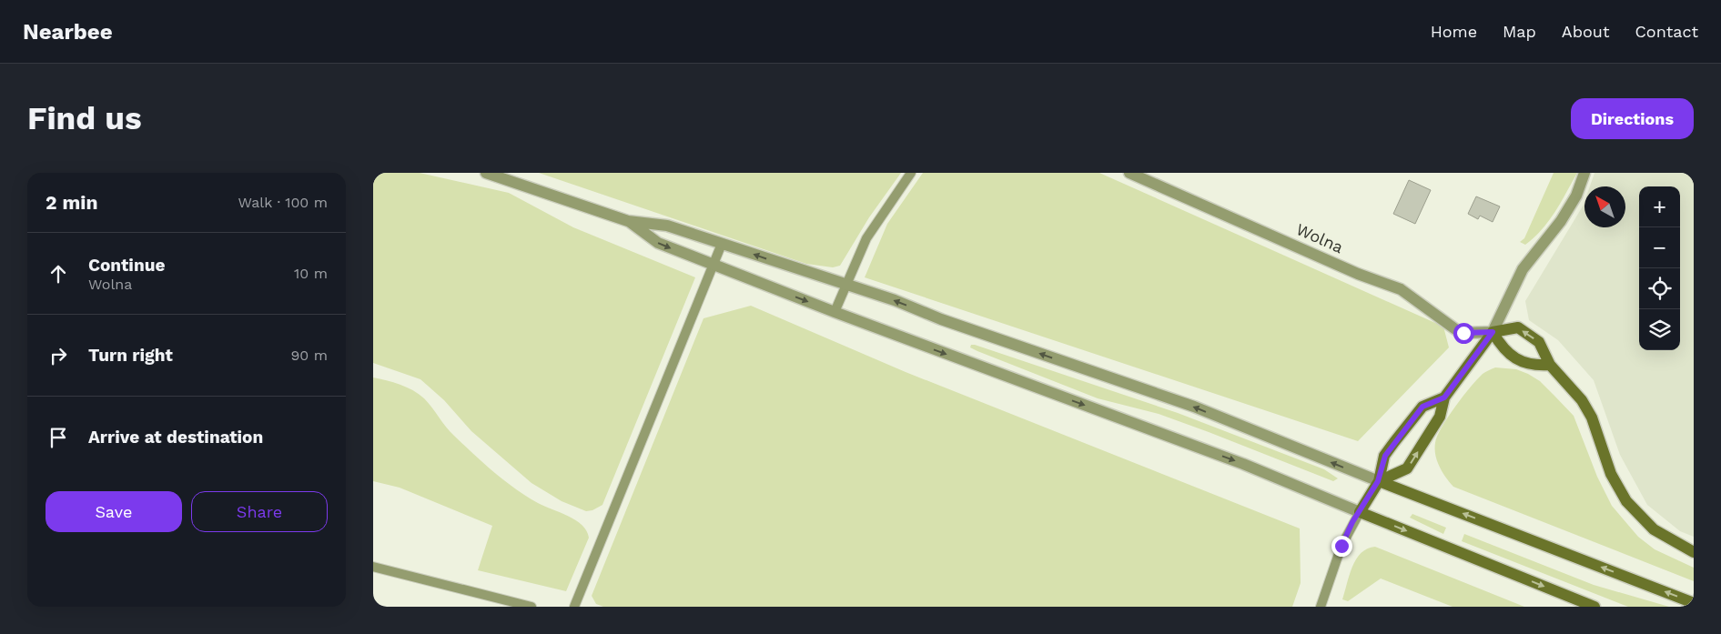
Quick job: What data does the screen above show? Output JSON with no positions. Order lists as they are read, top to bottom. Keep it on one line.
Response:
{"streets":{"street":["Wolna"]},"north":"top left","page":{"header":"Nearbee","nav":["Home","Map","About","Contact"],"buttons":["Directions",["Save","Share"]],"title":"Find us","heading":["2 min","Walk · 100 m"],"map_buttons":["+","−"],"list":[["Continue","Wolna","10 m"],["Turn right","90 m"],"Arrive at destination"]}}
